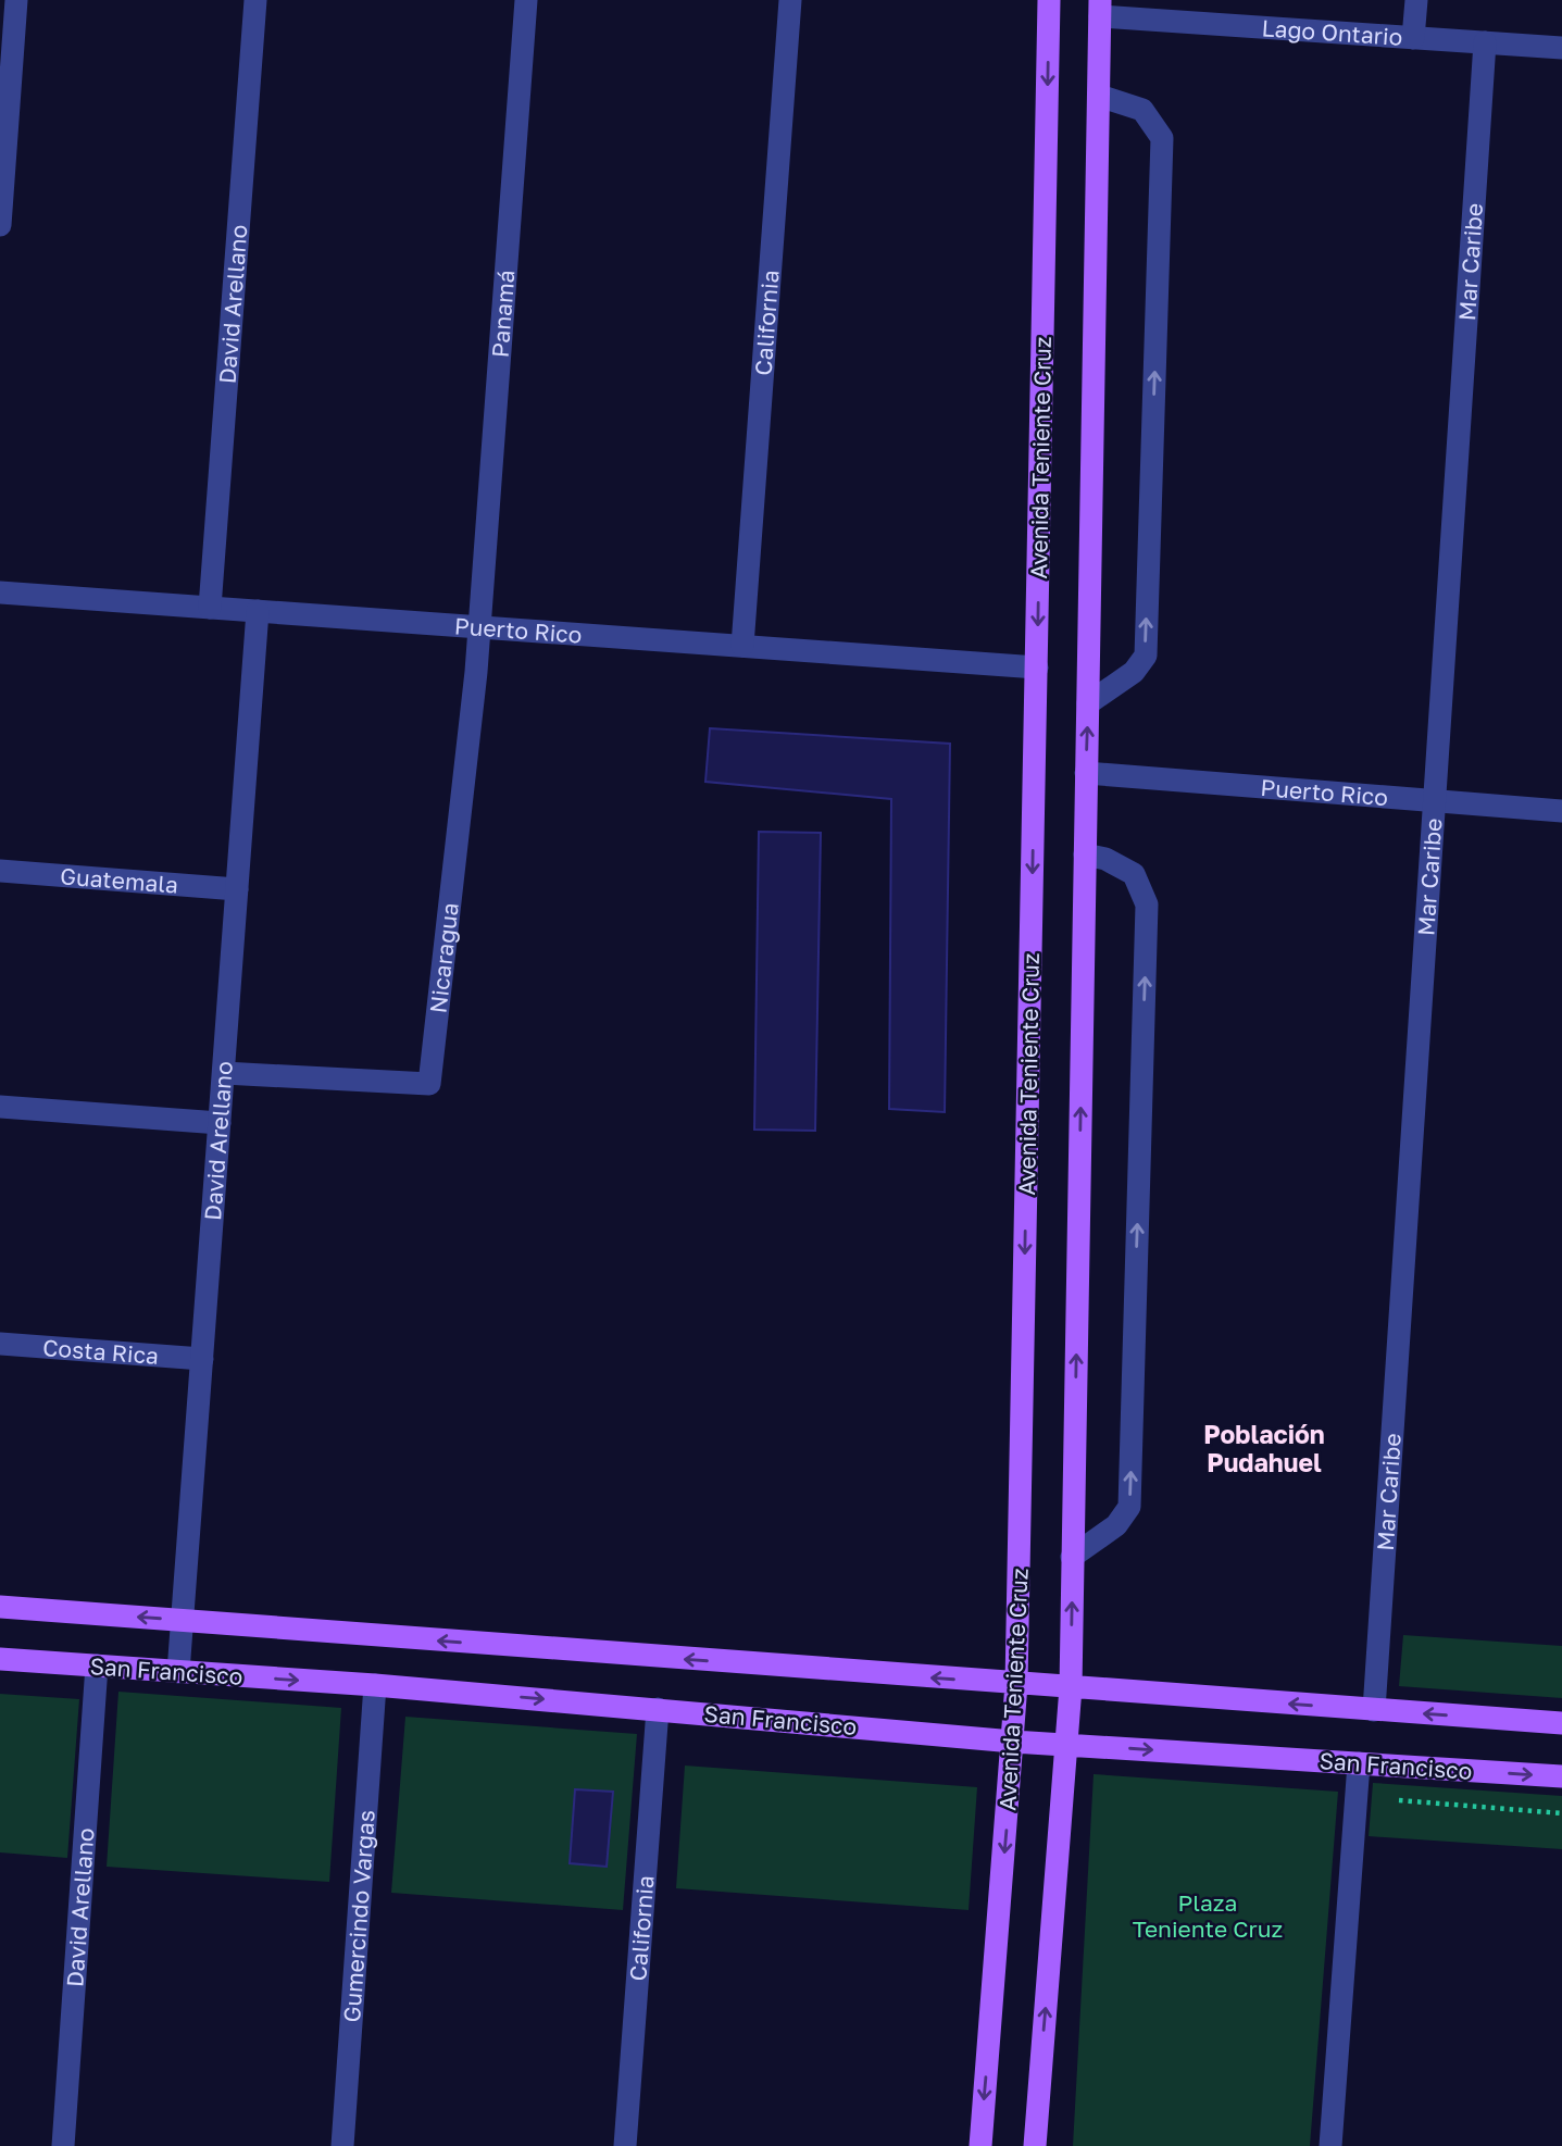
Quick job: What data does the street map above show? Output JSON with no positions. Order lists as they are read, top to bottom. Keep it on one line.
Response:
{"streets":{"main road":["Avenida Teniente Cruz","San Francisco"],"street":["Lago Ontario","Mar Caribe","David Arellano","Panamá","California","Puerto Rico","Guatemala","Nicaragua","Costa Rica","Gumercindo Vargas"]},"crossings":[["Lago Ontario","Mar Caribe"],["Mar Caribe","Puerto Rico"],["David Arellano","Puerto Rico"],["David Arellano","Guatemala"],["David Arellano","Nicaragua"],["David Arellano","Costa Rica"],["David Arellano","San Francisco"],["Panamá","Puerto Rico"],["Panamá","Nicaragua"],["California","Puerto Rico"],["California","San Francisco"],["Avenida Teniente Cruz","Puerto Rico"],["Avenida Teniente Cruz","San Francisco"],["Puerto Rico","Nicaragua"],["San Francisco","Gumercindo Vargas"]],"districts":["Población Pudahuel"],"parks":["Plaza Teniente Cruz"]}
